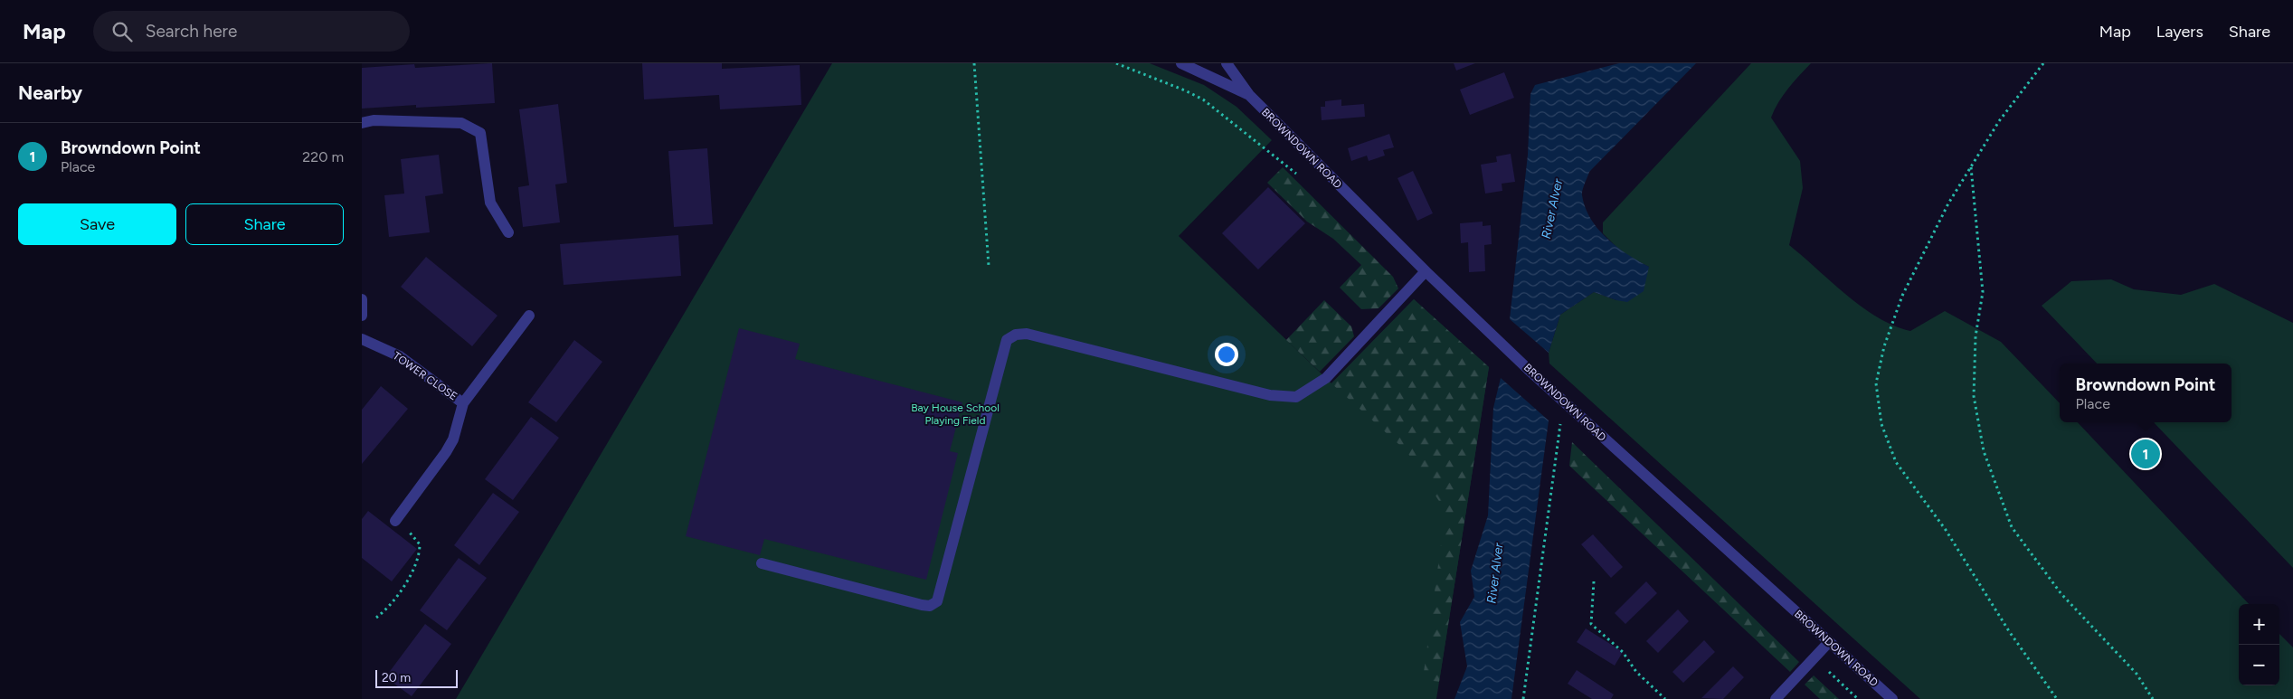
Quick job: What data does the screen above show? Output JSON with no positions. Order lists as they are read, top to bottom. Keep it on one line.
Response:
{"streets":{"street":["BROWNDOWN ROAD","TOWER CLOSE"]},"water":["River Alver"],"parks":["Bay House School Playing Field"],"scale_bar":"20 m","page":{"header":"Map","search":"Search here","nav":["Map","Layers","Share"],"heading":"Nearby","list":[{"mark":"1","name":"Browndown Point","note":"Place","value":"220 m"}],"buttons":["Save","Share"],"popup":["Browndown Point","Place"],"pins":"1","map_buttons":["+","−"],"scale":"20 m"}}
